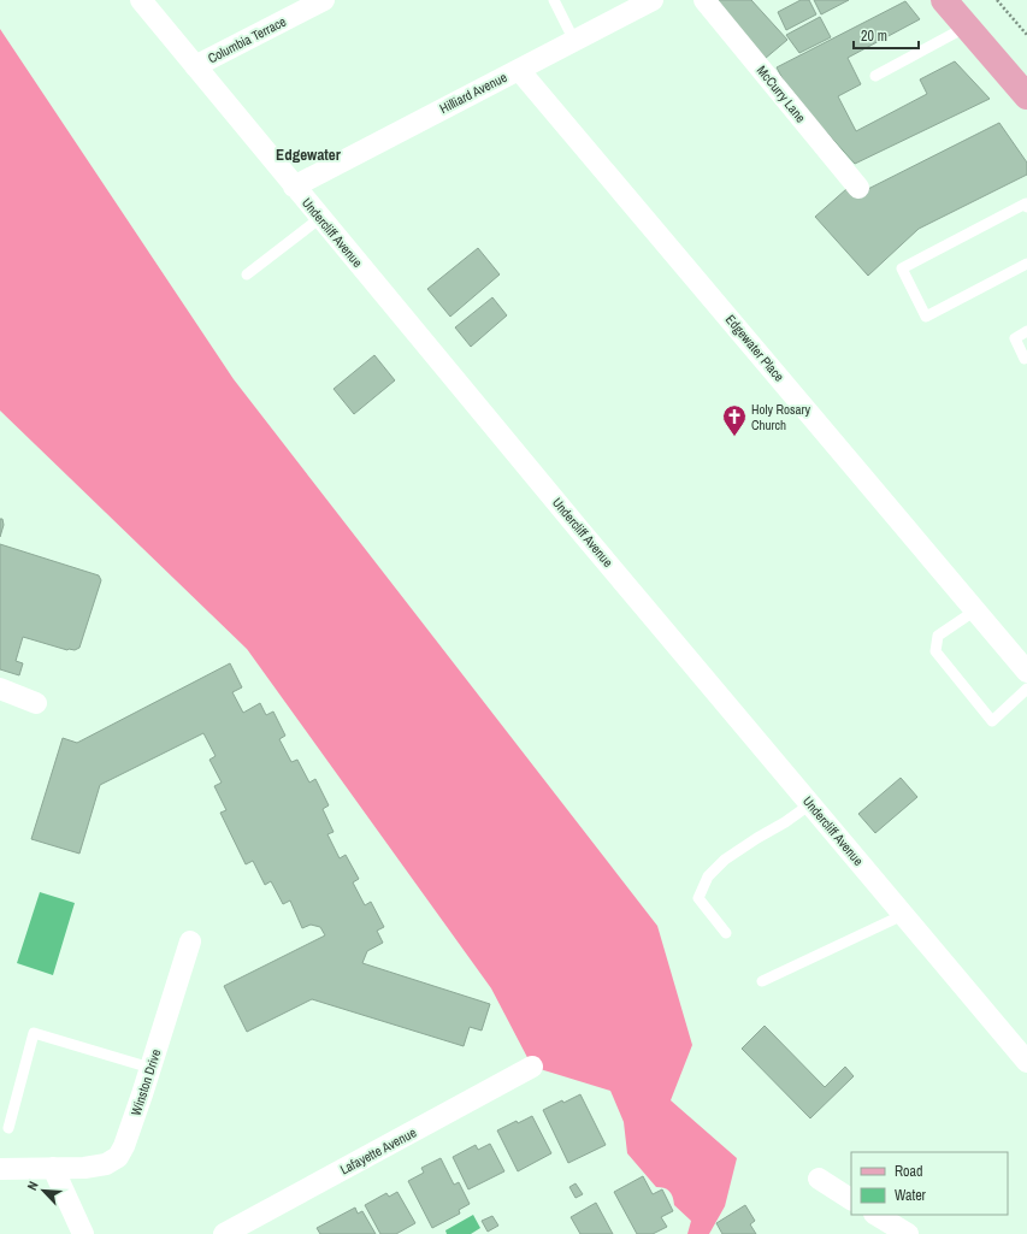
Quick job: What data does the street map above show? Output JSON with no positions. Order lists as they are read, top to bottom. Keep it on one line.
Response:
{"streets":{"street":["Columbia Terrace","Hilliard Avenue","McCurry Lane","Undercliff Avenue","Edgewater Place","Winston Drive","Lafayette Avenue"]},"crossings":[["Columbia Terrace","Undercliff Avenue"],["Hilliard Avenue","Undercliff Avenue"],["Hilliard Avenue","Edgewater Place"]],"districts":["Edgewater"],"places":{"church":["Holy Rosary Church"]},"legend":["Road","Water"],"scale_bar":"20 m","north":"top left"}
